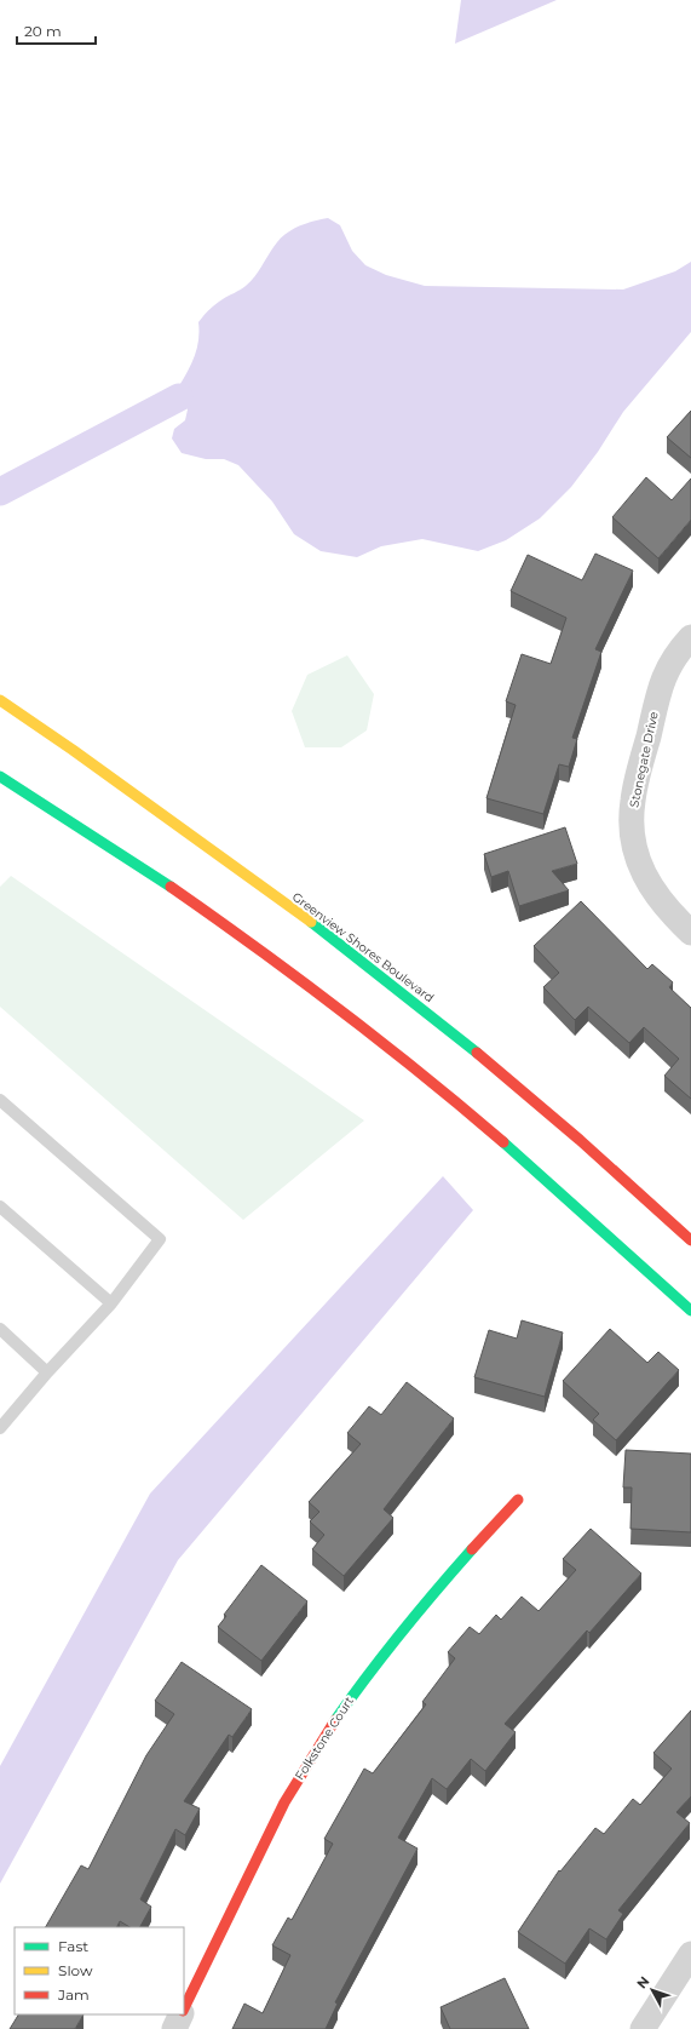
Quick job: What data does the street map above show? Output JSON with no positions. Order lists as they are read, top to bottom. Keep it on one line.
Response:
{"streets":{"street":["Stonegate Drive","Greenview Shores Boulevard","Folkstone Court"]},"legend":["Fast","Slow","Jam"],"scale_bar":"20 m","north":"top left"}
